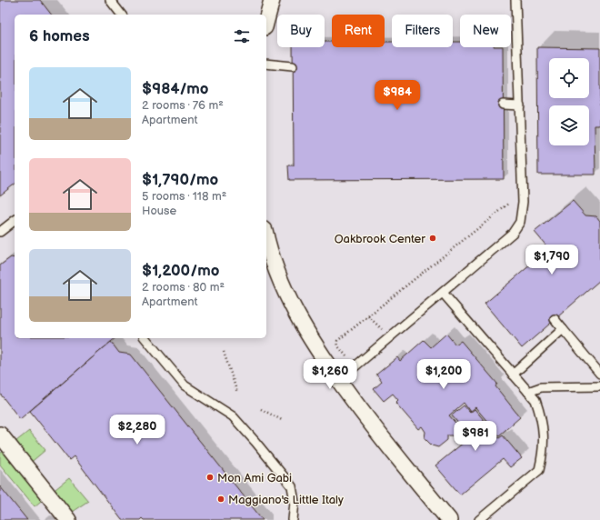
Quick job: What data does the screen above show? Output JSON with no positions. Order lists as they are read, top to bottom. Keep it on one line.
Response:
{"places":["Oakbrook Center","Mon Ami Gabi","Maggiano's Little Italy"],"page":{"chip":["Buy","Rent","Filters","New"],"heading":"6 homes","list":[{"name":"$984/mo","note":"2 rooms · 76 m² · Apartment"},{"name":"$1,790/mo","note":"5 rooms · 118 m² · House"},{"name":"$1,200/mo","note":"2 rooms · 80 m² · Apartment"}],"price":["$984","$1,790","$1,260","$1,200","$2,280","$981"]}}
